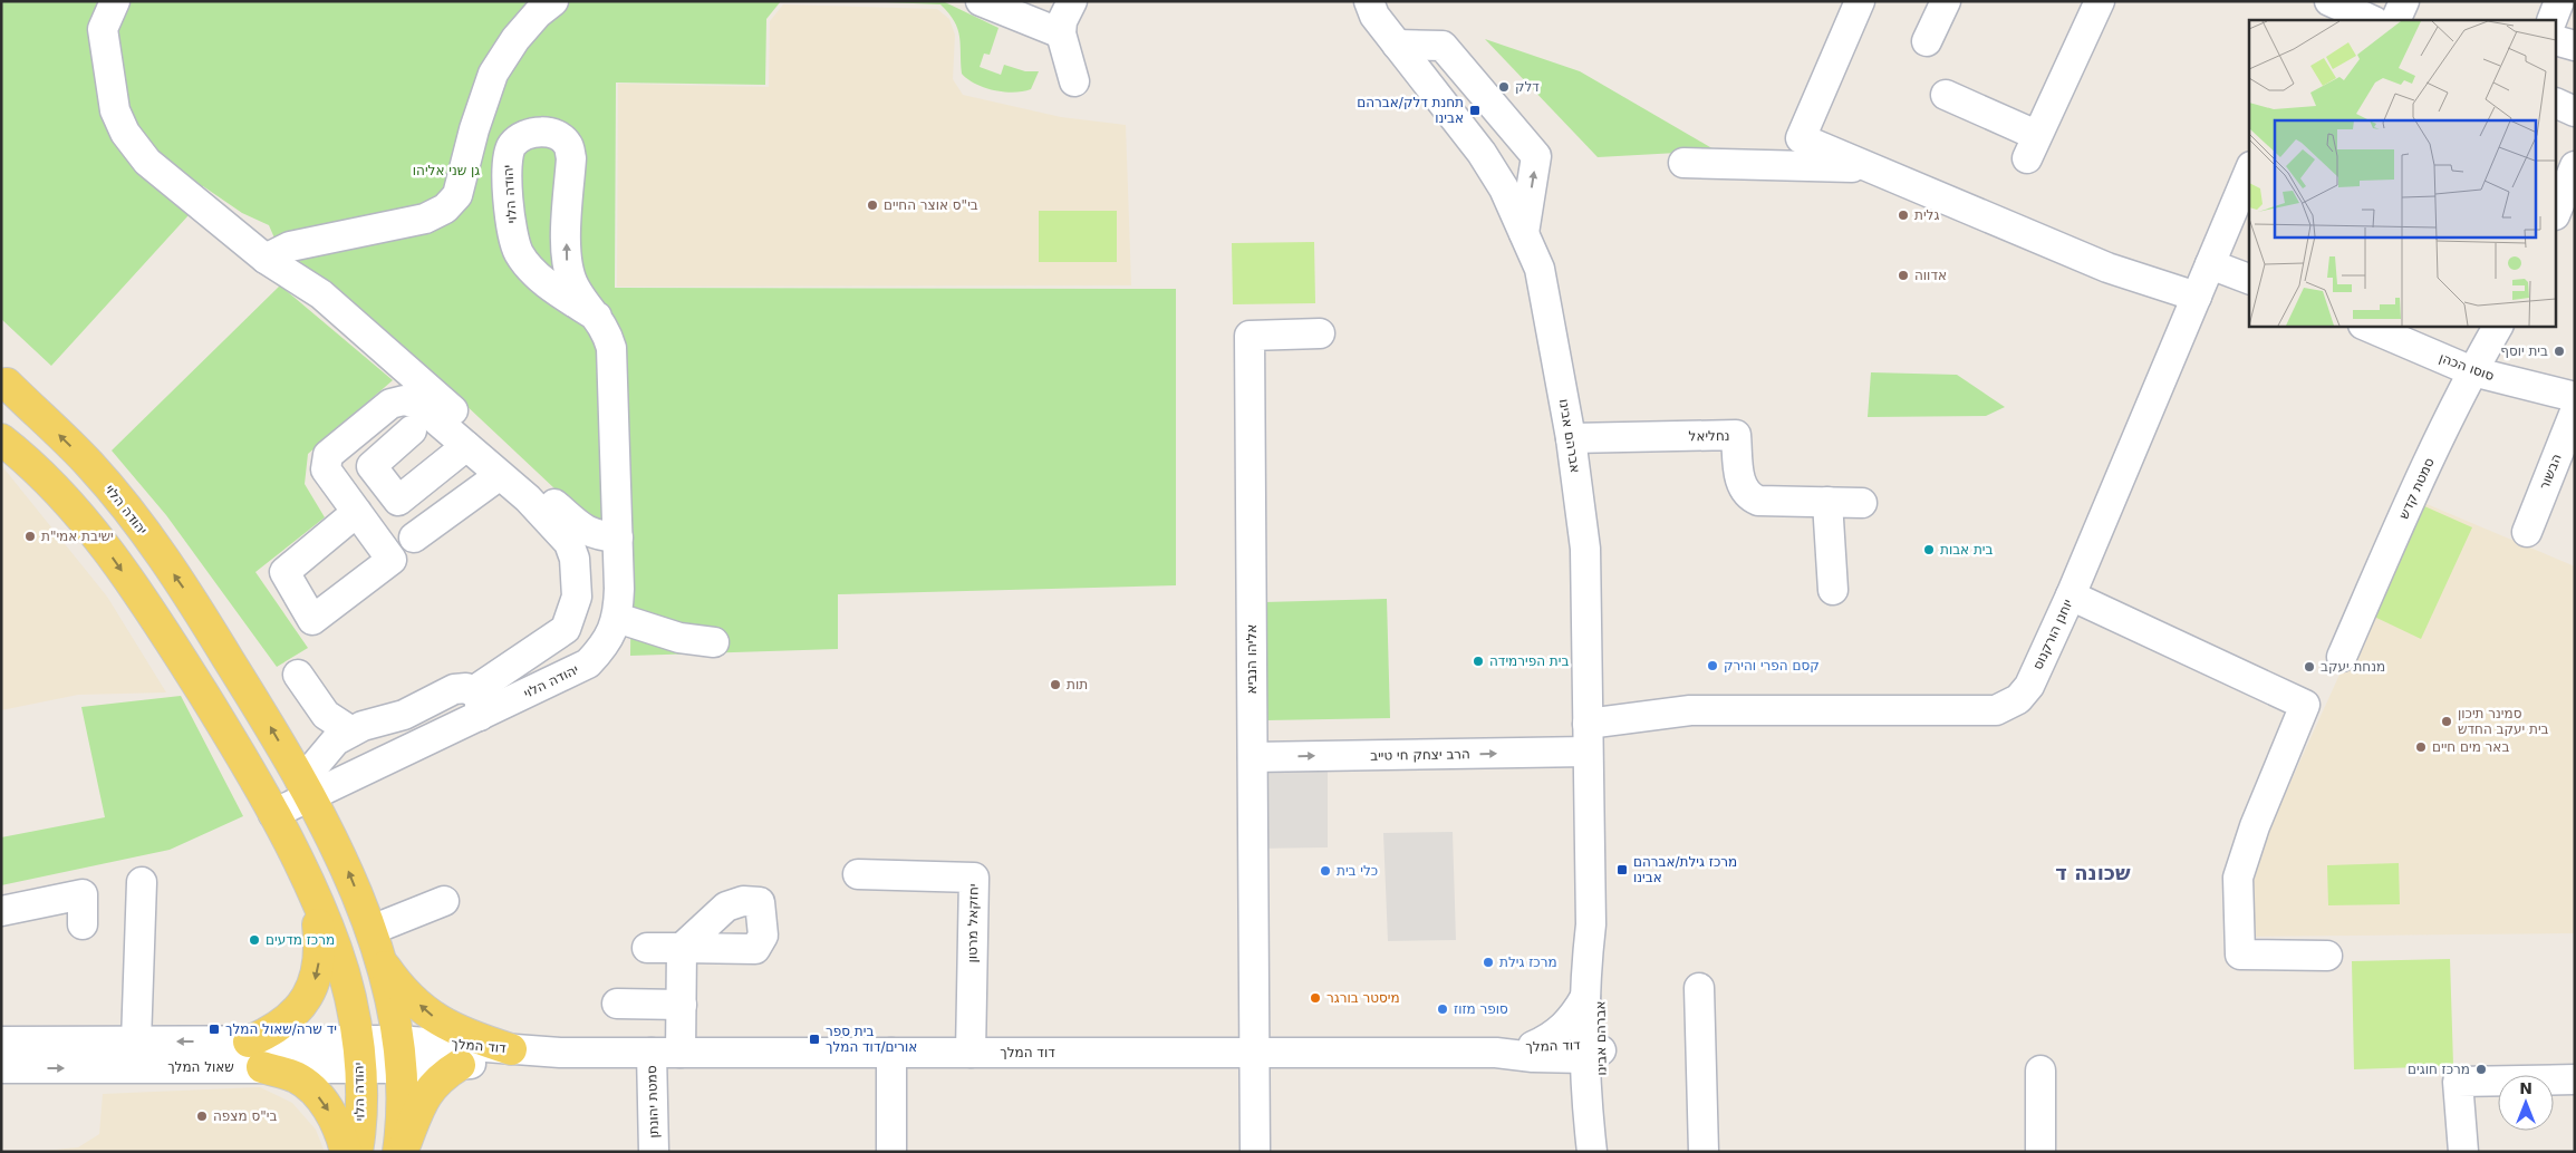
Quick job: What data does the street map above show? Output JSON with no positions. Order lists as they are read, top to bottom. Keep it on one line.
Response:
{"streets":{"main road":["יהודה הלוי"],"street":["סוסו הכהן","אברהם אבינו","נחליאל","הבשור","סמטת קדש","יוחנן הורקנוס","אליהו הנביא","הרב יצחק חי טייב","יחזקאל מרטון","דוד המלך","שאול המלך","סמטת יהונתן"]},"crossings":[["יהודה הלוי","דוד המלך"],["יהודה הלוי","שאול המלך"],["סוסו הכהן","סמטת קדש"],["אברהם אבינו","נחליאל"],["אברהם אבינו","יוחנן הורקנוס"],["אברהם אבינו","הרב יצחק חי טייב"],["אברהם אבינו","דוד המלך"],["יוחנן הורקנוס","הרב יצחק חי טייב"],["אליהו הנביא","הרב יצחק חי טייב"],["אליהו הנביא","דוד המלך"],["יחזקאל מרטון","דוד המלך"],["דוד המלך","שאול המלך"],["דוד המלך","סמטת יהונתן"]],"one_way":["הרב יצחק חי טייב"],"districts":["שכונה ד"],"parks":["גן שני אליהו"],"places":{"other":["דלק","בי\"ס אוצר החיים","גלית","אדווה","בית יוסף","ישיבת אמי\"ת","בית אבות","בית הפירמידה","קסם הפרי והירק","מנחת יעקב","תות","סמינר תיכון בית יעקב החדש","באר מים חיים","כלי בית","מרכז מדעים","מרכז גילת","מיסטר בורגר","סופר מזוז","מרכז חוגים","בי\"ס מצפה"],"transit":["תחנת דלק/אברהם אבינו","מרכז גילת/אברהם אבינו","יד שרה/שאול המלך","בית ספר אורים/דוד המלך"]},"north":"top"}
